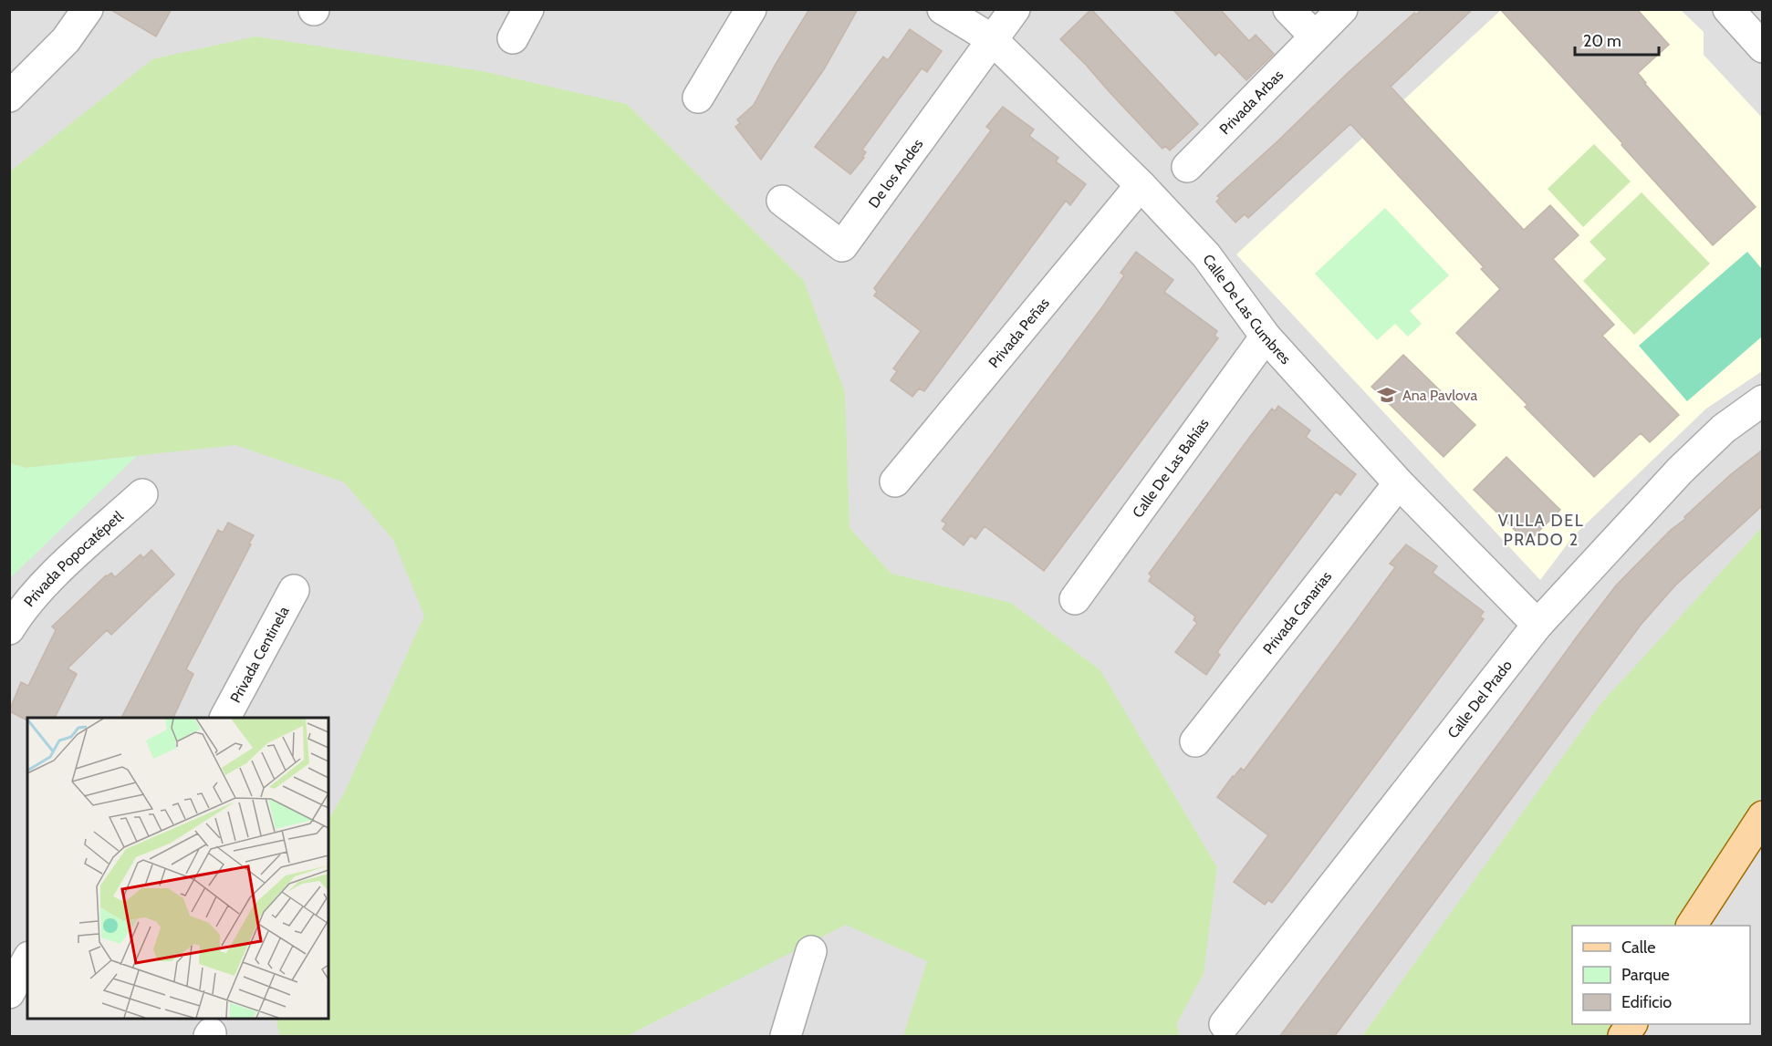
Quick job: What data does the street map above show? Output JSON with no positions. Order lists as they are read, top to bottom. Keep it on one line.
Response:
{"streets":{"street":["Privada Arbas","De los Andes","Calle De Las Cumbres","Privada Peñas","Calle De Las Bahías","Privada Popocatépetl","Privada Canarias","Privada Centinela","Calle Del Prado"]},"crossings":[["De los Andes","Calle De Las Cumbres"],["Calle De Las Cumbres","Privada Peñas"],["Calle De Las Cumbres","Calle De Las Bahías"],["Calle De Las Cumbres","Privada Canarias"],["Calle De Las Cumbres","Calle Del Prado"]],"districts":["VILLA DEL PRADO 2"],"places":{"school or university":["Ana Pavlova"]},"legend":["Calle","Parque","Edificio"],"scale_bar":"20 m"}
